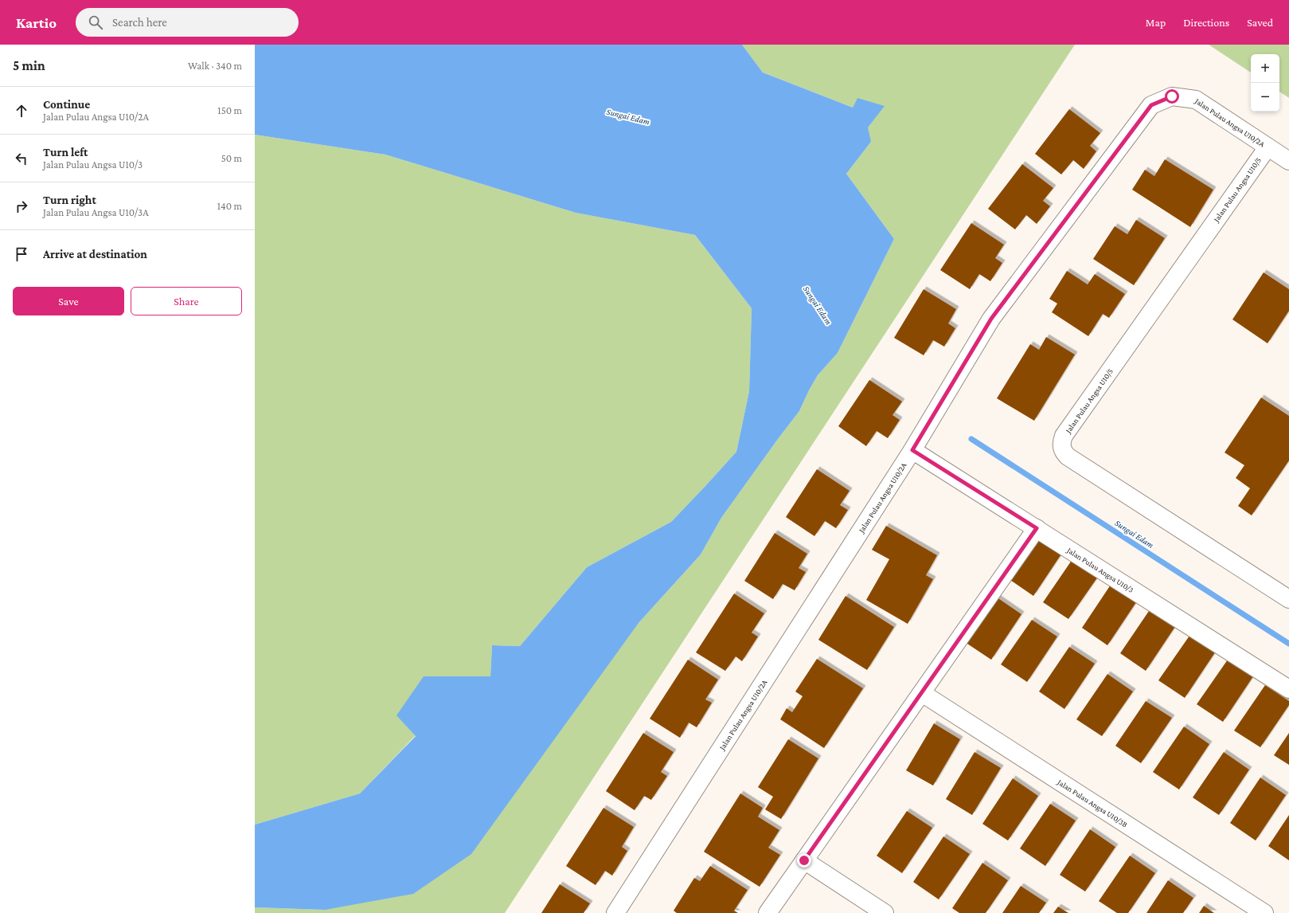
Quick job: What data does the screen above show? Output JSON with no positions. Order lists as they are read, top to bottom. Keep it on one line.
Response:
{"streets":{"street":["Jalan Pulau Angsa U10/2A","Jalan Pulau Angsa U10/5","Jalan Pulau Angsa U10/3","Jalan Pulau Angsa U10/3B"]},"crossings":[["Jalan Pulau Angsa U10/2A","Jalan Pulau Angsa U10/5"],["Jalan Pulau Angsa U10/2A","Jalan Pulau Angsa U10/3"]],"water":["Sungai Edam"],"page":{"header":"Kartio","search":"Search here","nav":["Map","Directions","Saved"],"heading":["5 min","Walk · 340 m"],"map_buttons":["+","−"],"list":[["Continue","Jalan Pulau Angsa U10/2A","150 m"],["Turn left","Jalan Pulau Angsa U10/3","50 m"],["Turn right","Jalan Pulau Angsa U10/3A","140 m"],"Arrive at destination"],"buttons":["Save","Share"]}}
